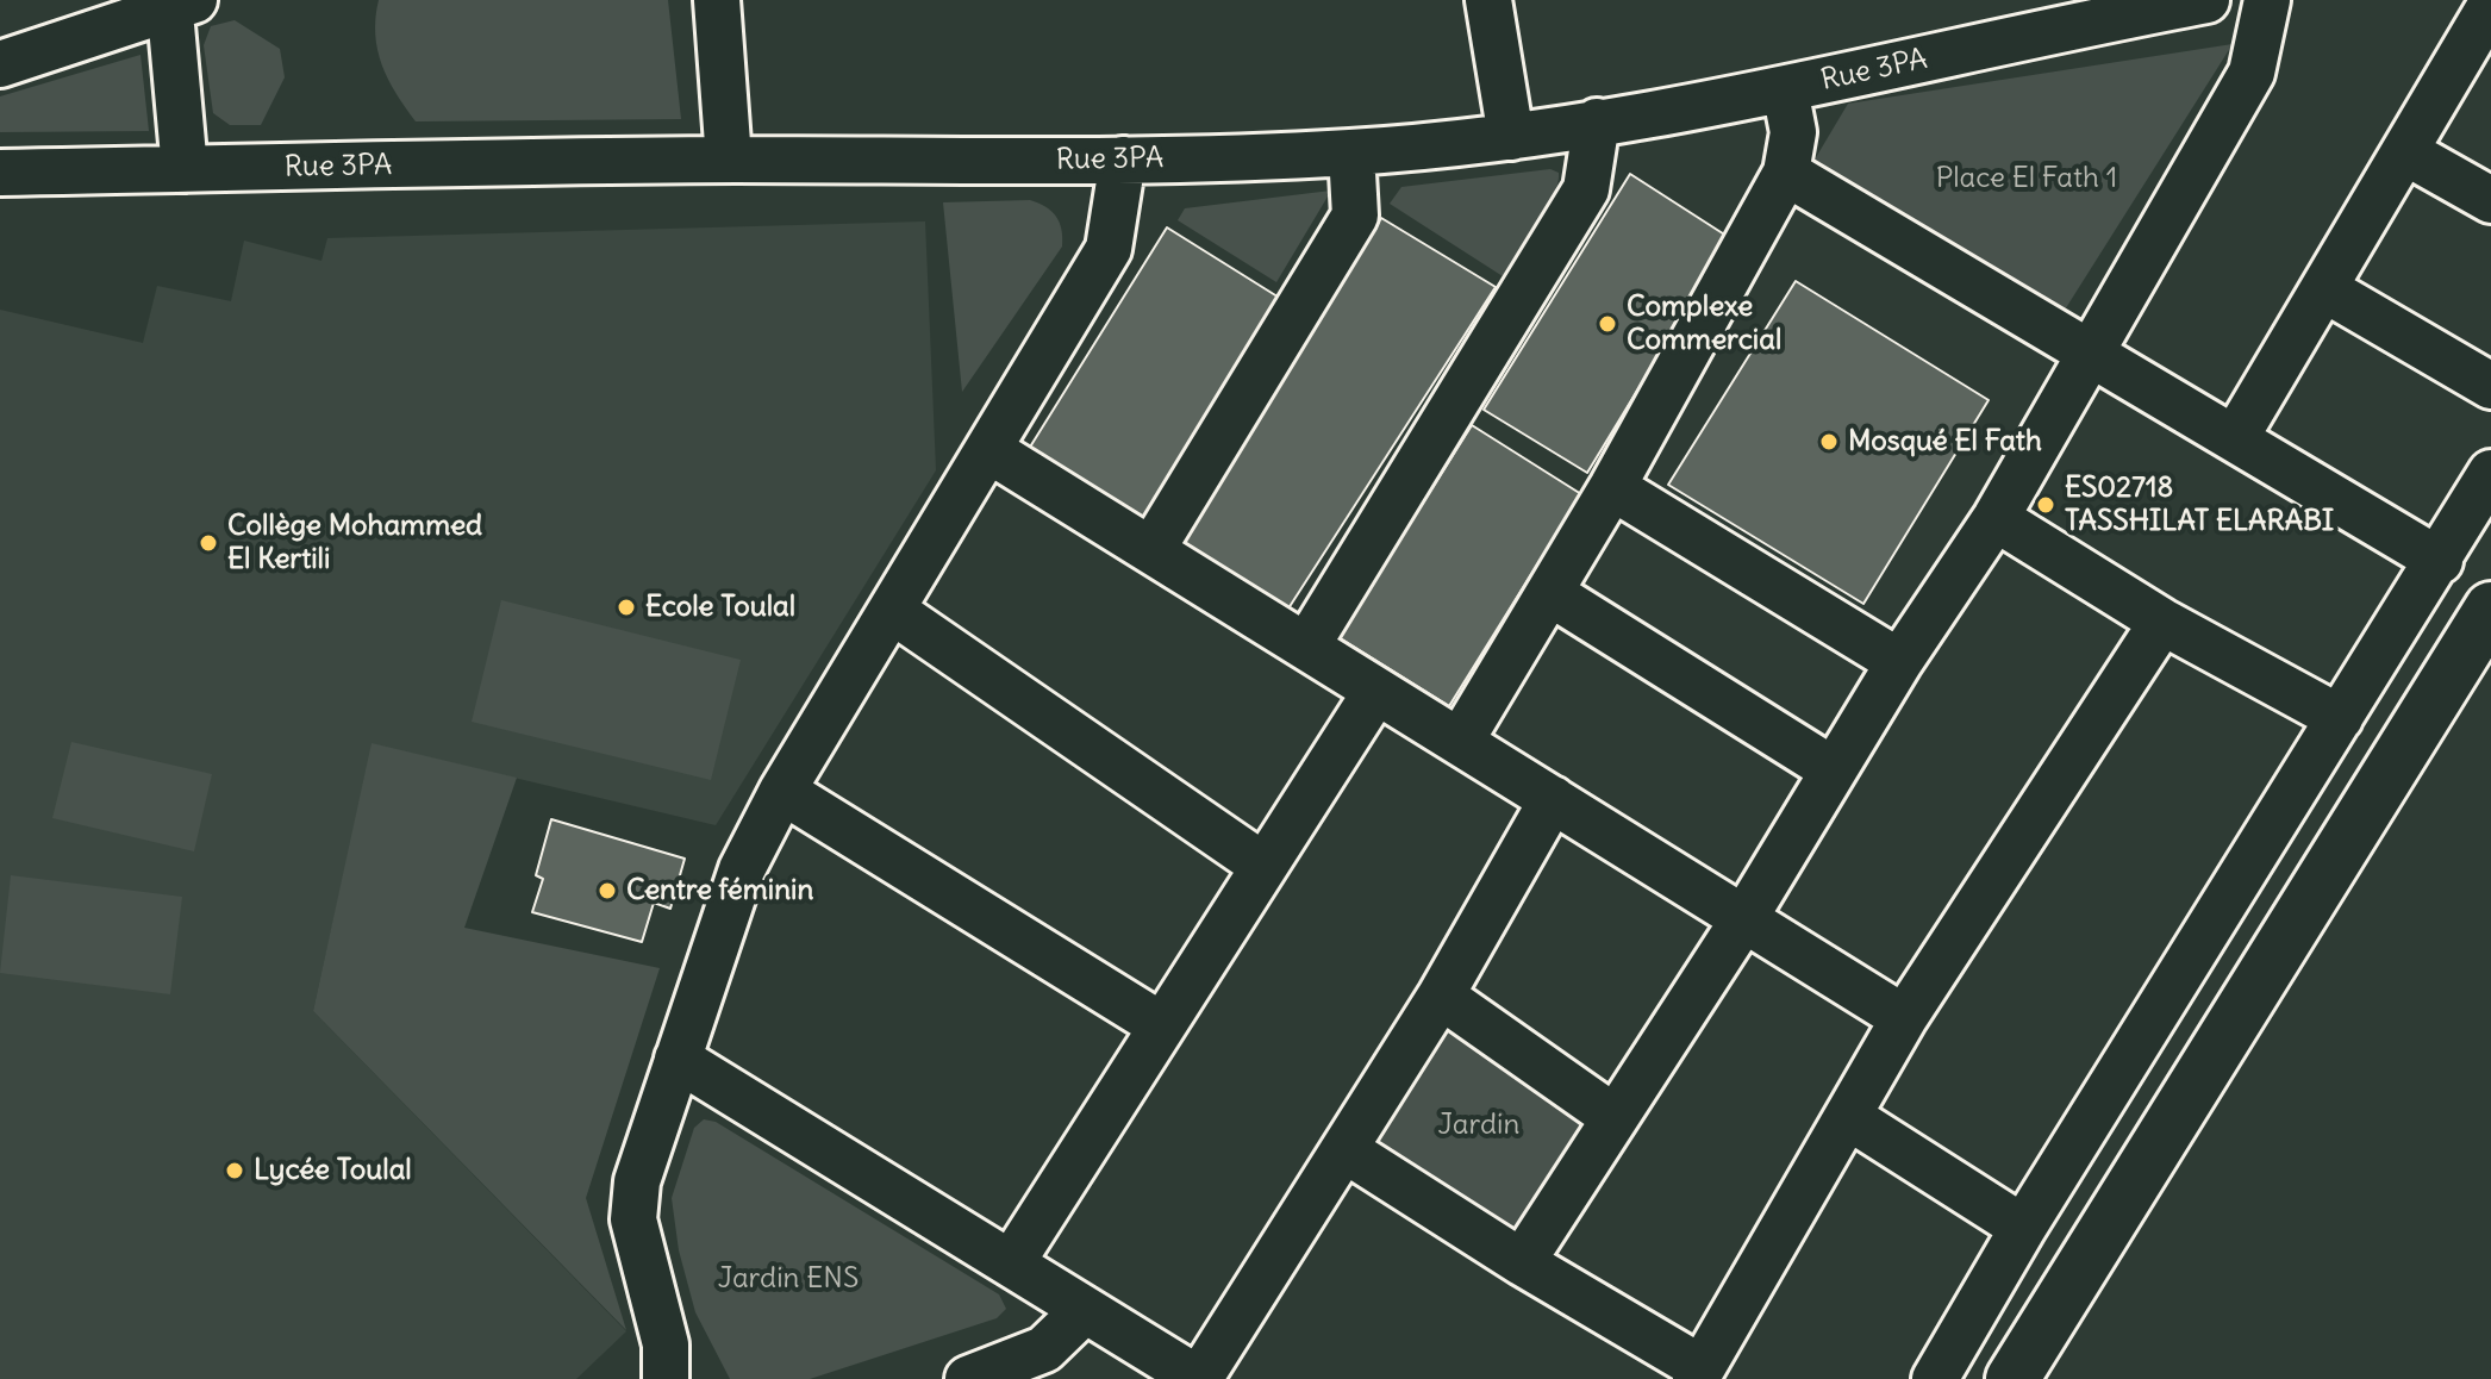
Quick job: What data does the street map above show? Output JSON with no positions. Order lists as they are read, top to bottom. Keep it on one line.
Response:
{"streets":{"street":["Rue 3PA"]},"parks":["Place El Fath 1","Jardin","Jardin ENS"],"places":["Complexe Commercial","Mosqué El Fath","ES02718 TASSHILAT ELARABI","Collège Mohammed El Kertili","Ecole Toulal","Centre féminin","Lycée Toulal"]}
